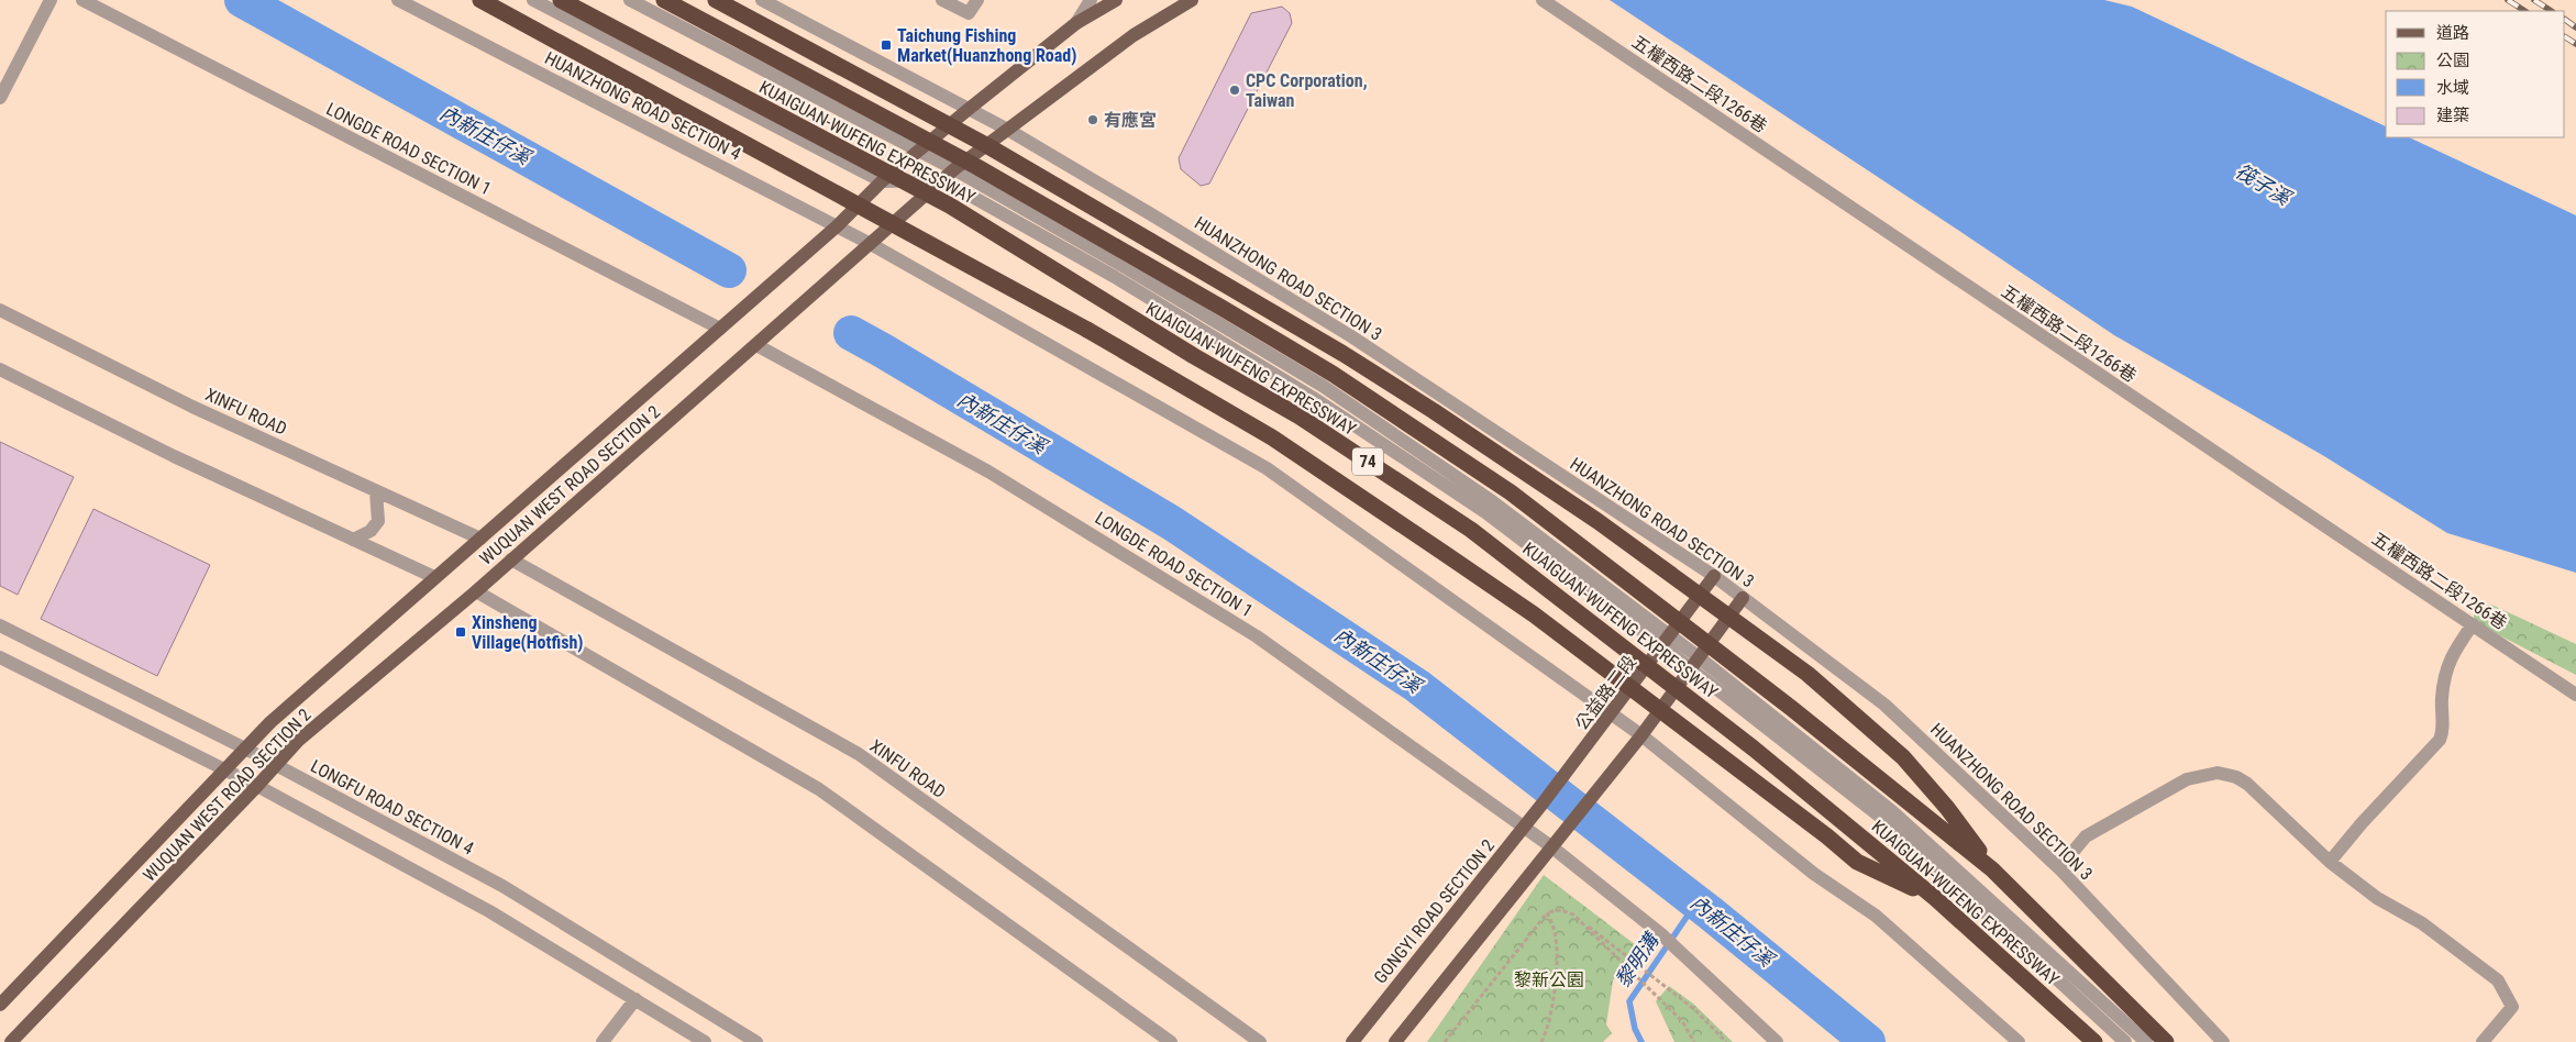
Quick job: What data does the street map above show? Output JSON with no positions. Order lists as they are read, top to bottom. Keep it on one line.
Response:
{"streets":{"highway":["KUAIGUAN-WUFENG EXPRESSWAY","74"],"main road":["WUQUAN WEST ROAD SECTION 2","公益路二段","GONGYI ROAD SECTION 2"],"street":["五權西路二段1266巷","HUANZHONG ROAD SECTION 4","LONGDE ROAD SECTION 1","HUANZHONG ROAD SECTION 3","XINFU ROAD","LONGFU ROAD SECTION 4"]},"crossings":[["HUANZHONG ROAD SECTION 4","WUQUAN WEST ROAD SECTION 2"],["LONGDE ROAD SECTION 1","WUQUAN WEST ROAD SECTION 2"],["LONGDE ROAD SECTION 1","GONGYI ROAD SECTION 2"],["HUANZHONG ROAD SECTION 3","WUQUAN WEST ROAD SECTION 2"],["HUANZHONG ROAD SECTION 3","公益路二段"],["XINFU ROAD","WUQUAN WEST ROAD SECTION 2"],["WUQUAN WEST ROAD SECTION 2","LONGFU ROAD SECTION 4"],["公益路二段","GONGYI ROAD SECTION 2"]],"water":["內新庄仔溪","筏子溪","黎明溝"],"parks":["黎新公園"],"places":{"transit":["Taichung Fishing Market(Huanzhong Road)","Xinsheng Village(Hotfish)"],"other":["CPC Corporation, Taiwan","有應宮"]},"legend":["道路","公園","水域","建築"]}
